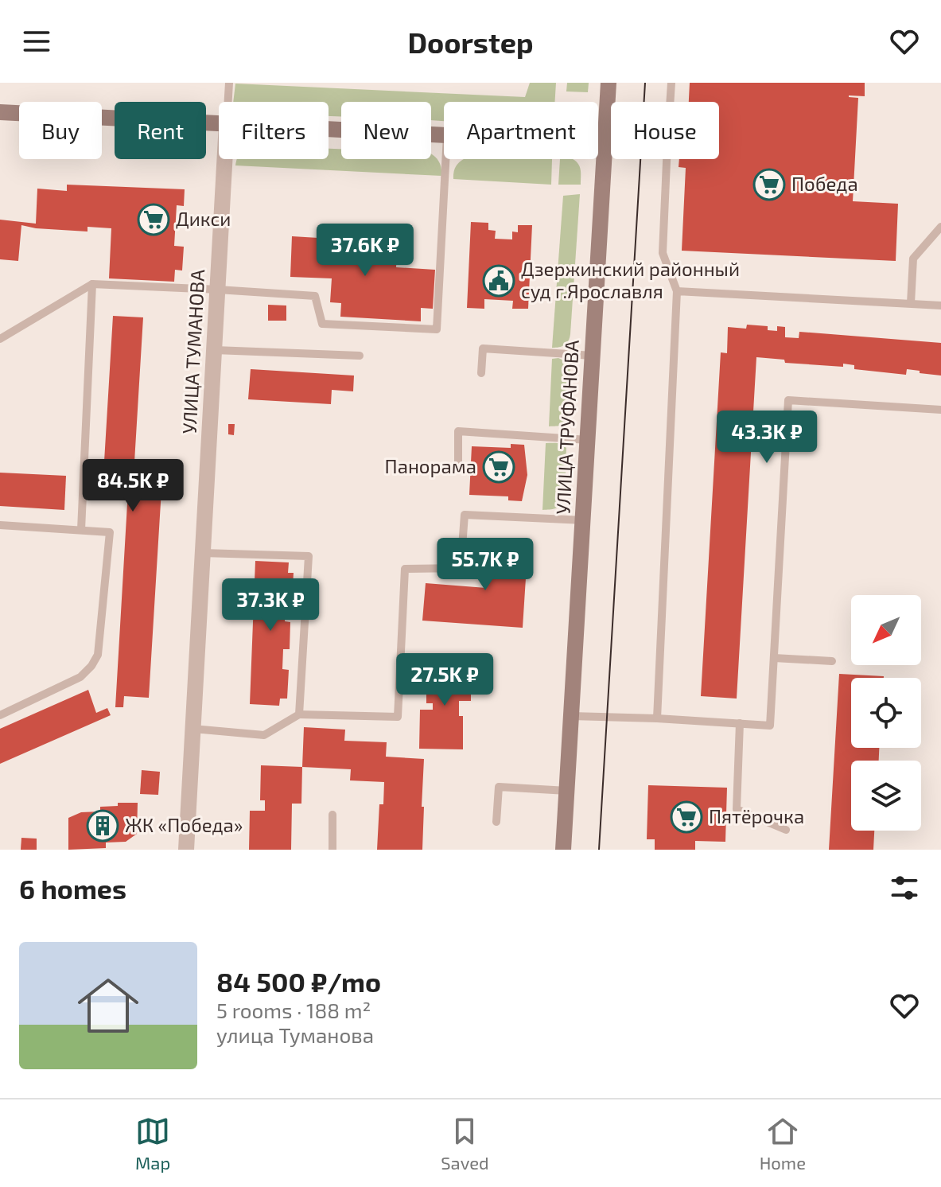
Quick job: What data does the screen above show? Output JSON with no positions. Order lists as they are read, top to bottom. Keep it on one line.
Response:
{"streets":{"street":["УЛИЦА ТУМАНОВА","УЛИЦА ТРУФАНОВА"]},"places":{"supermarket":["Победа","Дикси","Панорама","Пятёрочка"],"public building":["Дзержинский районный суд г.Ярославля"],"building":["ЖК «Победа»"]},"north":"bottom left","page":{"header":"Doorstep","chip":["Buy","Rent","Filters","New","Apartment","House"],"price":["37.6K ₽","43.3K ₽","84.5K ₽","55.7K ₽","37.3K ₽","27.5K ₽"],"heading":"6 homes","list":[{"name":"84 500 ₽/mo","note":"5 rooms · 188 m² · улица Туманова"}],"tabs":["Map","Saved","Home"]}}
